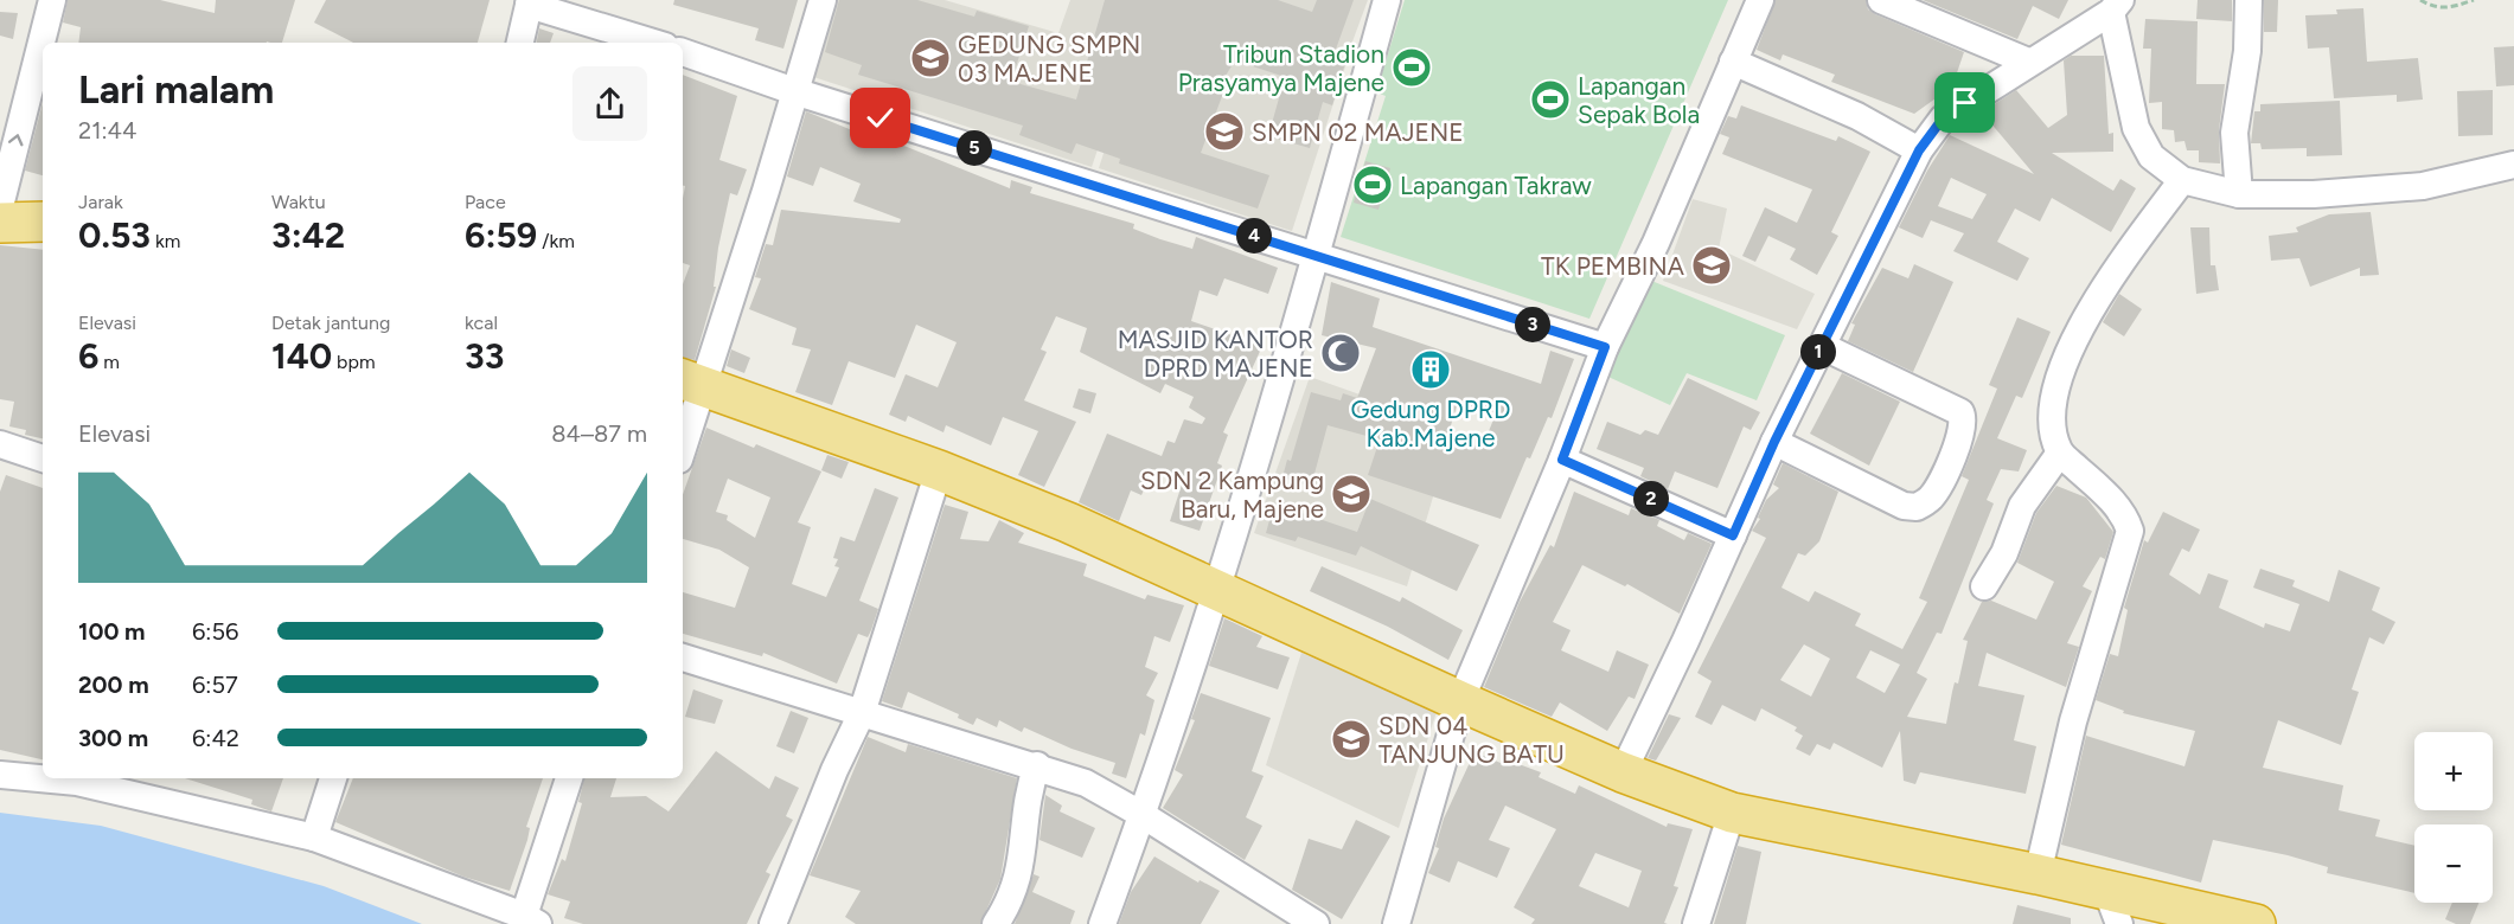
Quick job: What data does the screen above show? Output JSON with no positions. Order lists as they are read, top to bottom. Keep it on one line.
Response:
{"places":{"school or university":["GEDUNG SMPN 03 MAJENE","SMPN 02 MAJENE","TK PEMBINA","SDN 2 Kampung Baru, Majene","SDN 04 TANJUNG BATU"],"sports":["Tribun Stadion Prasyamya Majene","Lapangan Sepak Bola","Lapangan Takraw"],"mosque":["MASJID KANTOR DPRD MAJENE"],"building":["Gedung DPRD Kab.Majene"]},"page":{"heading":["Lari malam","21:44"],"pins":["5","4","3","1","2"],"stats":[["Jarak","0.53 km"],["Waktu","3:42"],["Pace","6:59 /km"],["Elevasi","6 m"],["Detak jantung","140 bpm"],["kcal","33"]],"chart":["Elevasi","84–87 m"],"list":[{"name":"100 m","note":"6:56"},{"name":"200 m","note":"6:57"},{"name":"300 m","note":"6:42"}],"map_buttons":["+","−"]}}
